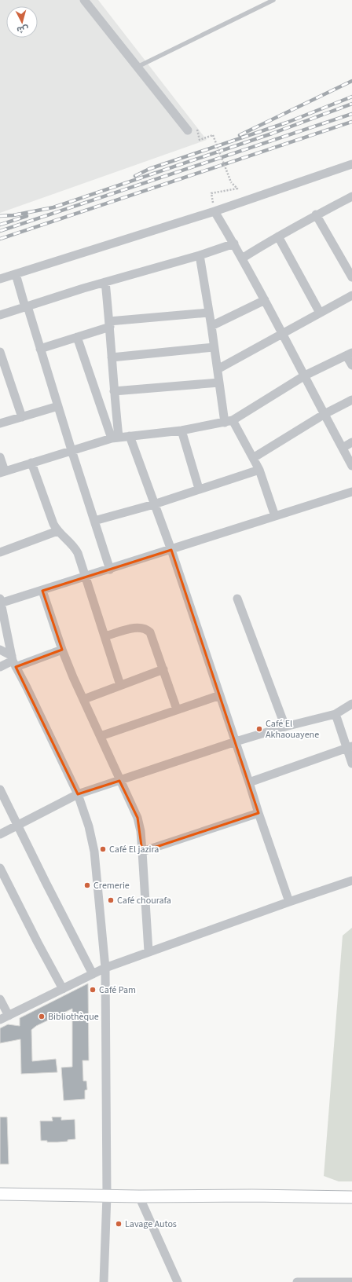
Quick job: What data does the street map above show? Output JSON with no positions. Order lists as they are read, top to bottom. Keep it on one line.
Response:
{"places":["Café El Akhaouayene","Café El jazira","Cremerie","Café chourafa","Café Pam","Bibliothèque","Lavage Autos"],"north":"bottom"}
